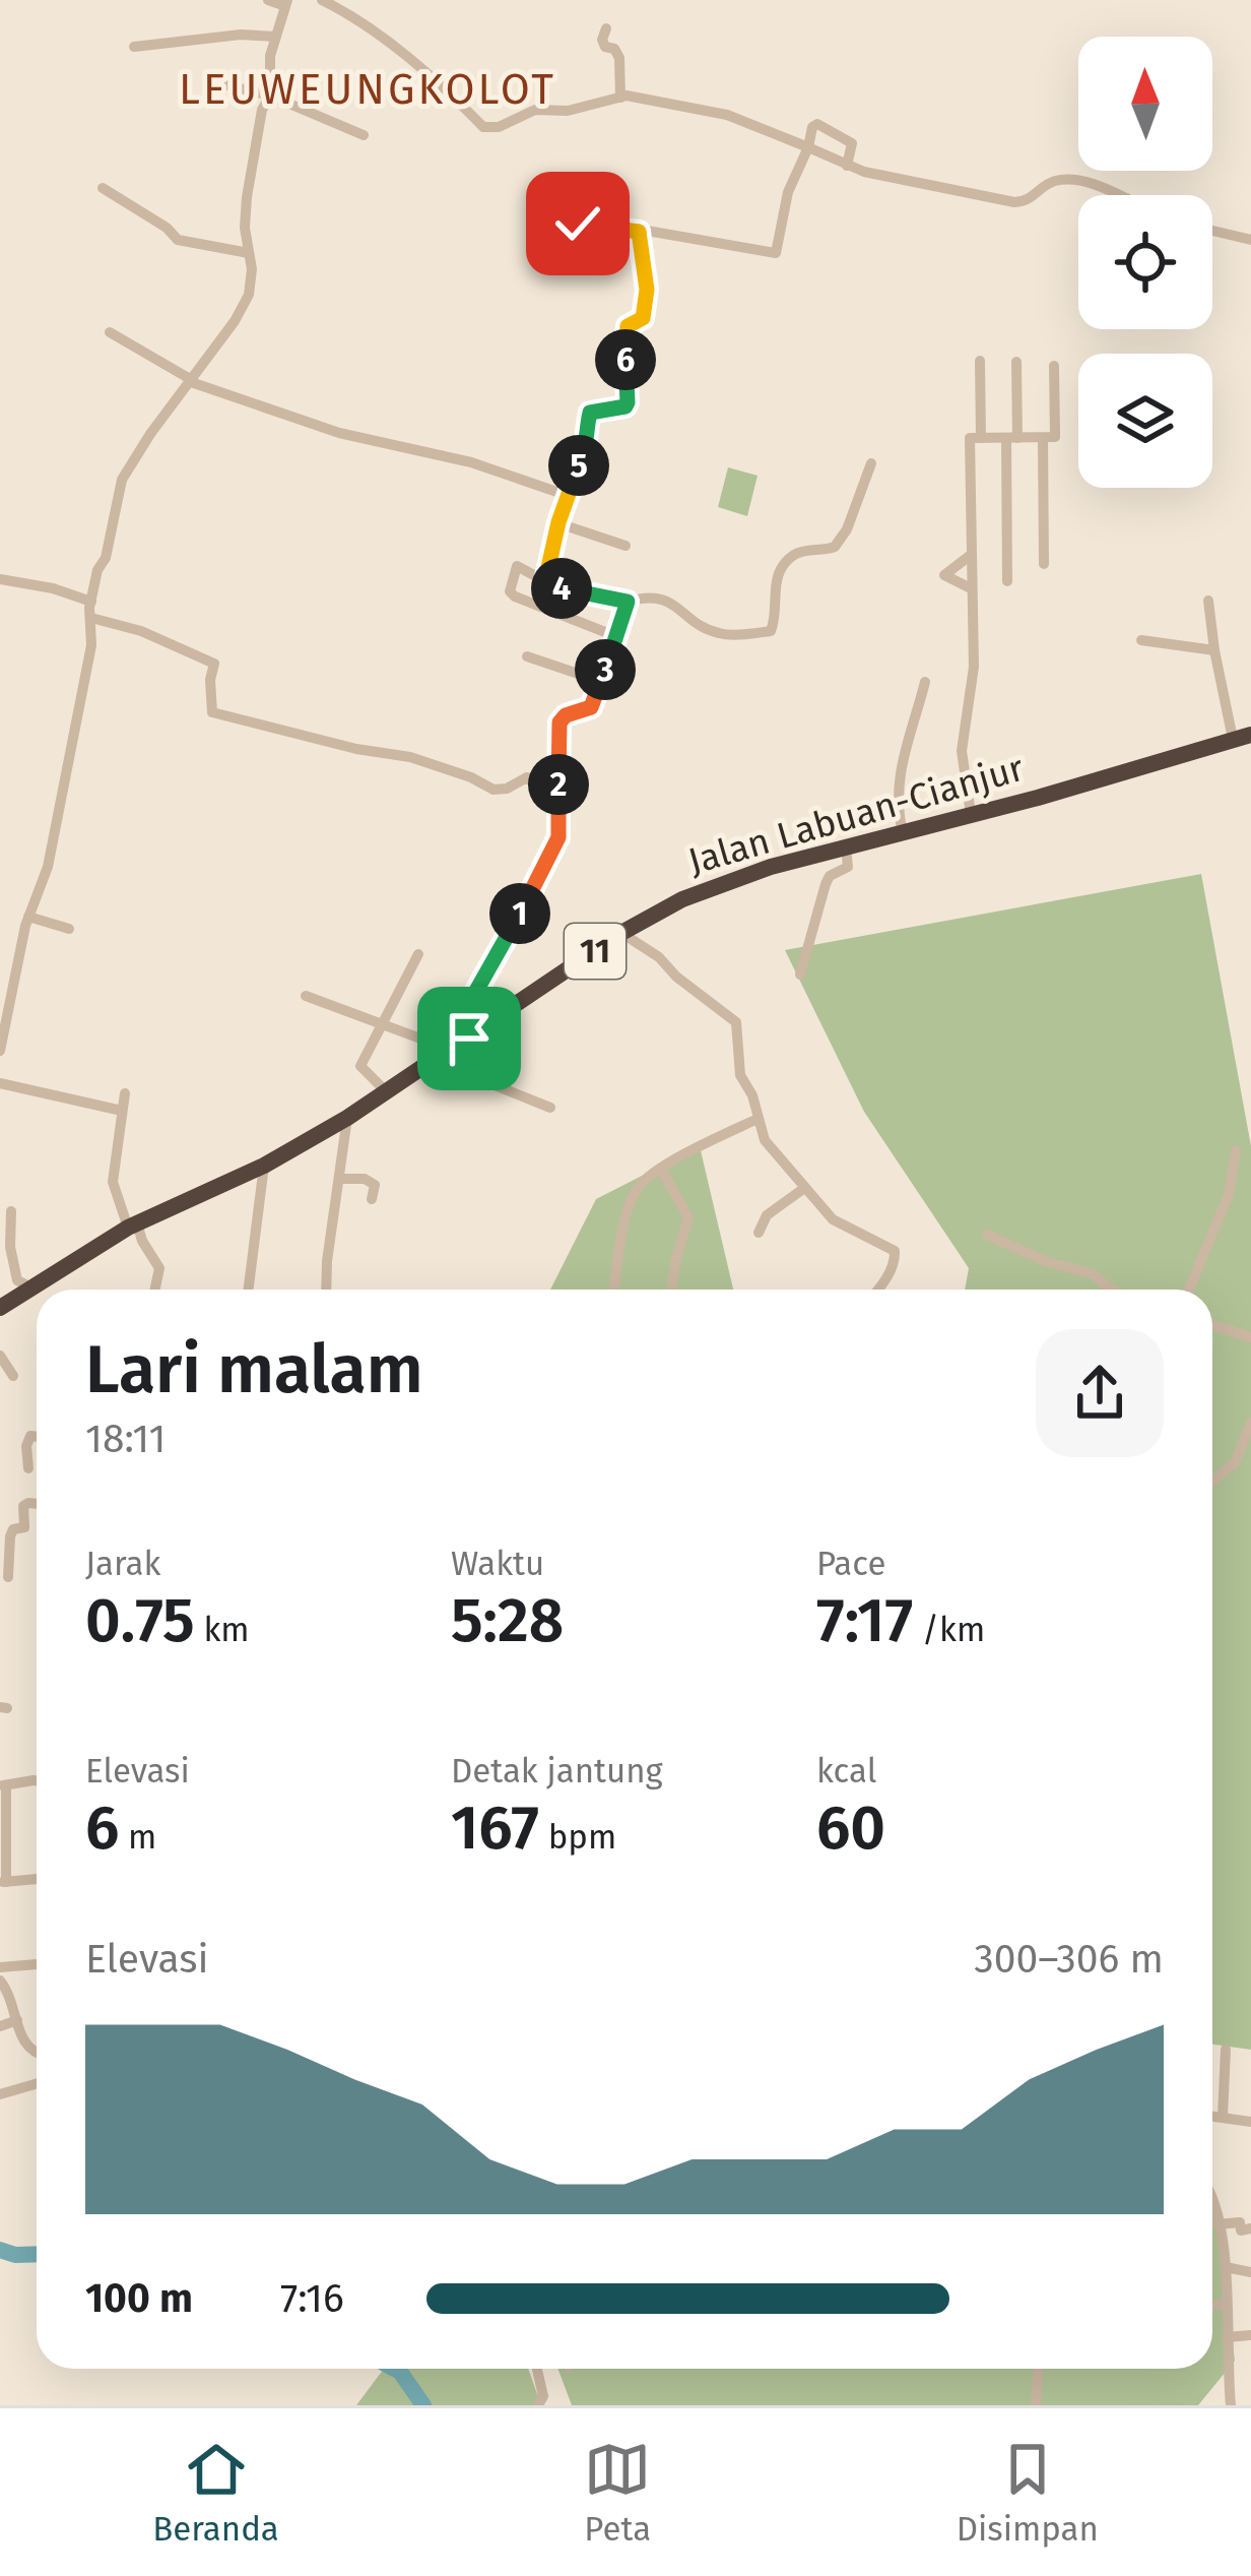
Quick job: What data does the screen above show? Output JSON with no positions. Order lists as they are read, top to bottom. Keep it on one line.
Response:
{"streets":{"highway":["Jalan Labuan-Cianjur","11"]},"districts":["LEUWEUNGKOLOT"],"north":"top","page":{"pins":["6","5","4","3","2","1"],"heading":["Lari malam","18:11"],"stats":[["Jarak","0.75 km"],["Waktu","5:28"],["Pace","7:17 /km"],["Elevasi","6 m"],["Detak jantung","167 bpm"],["kcal","60"]],"chart":["Elevasi","300–306 m"],"list":[{"name":"100 m","note":"7:16"}],"tabs":["Beranda","Peta","Disimpan"]}}
